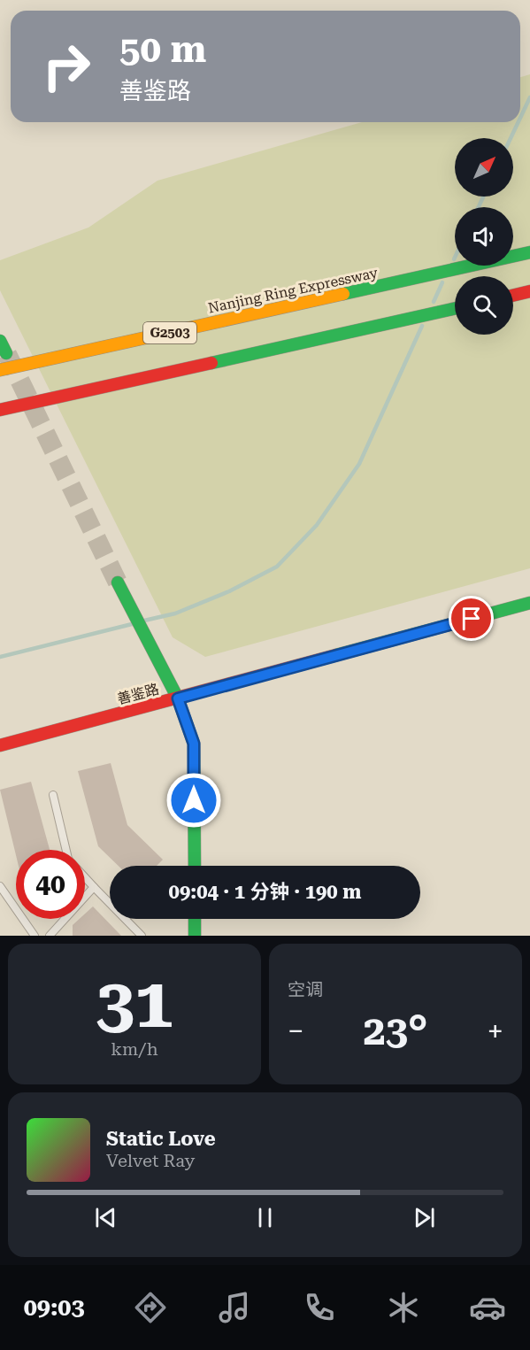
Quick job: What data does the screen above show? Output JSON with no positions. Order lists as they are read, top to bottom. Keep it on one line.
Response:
{"streets":{"main road":["Nanjing Ring Expressway","G2503","善鉴路"]},"north":"top right","page":{"turn":["50 m","善鉴路"],"limit":"40","trip":"09:04 · 1 分钟 · 190 m","tile":[["31","km/h"],"空调"],"heat":["−","23°","+"],"song":["Static Love","Velvet Ray"],"tabs":"09:03"}}
